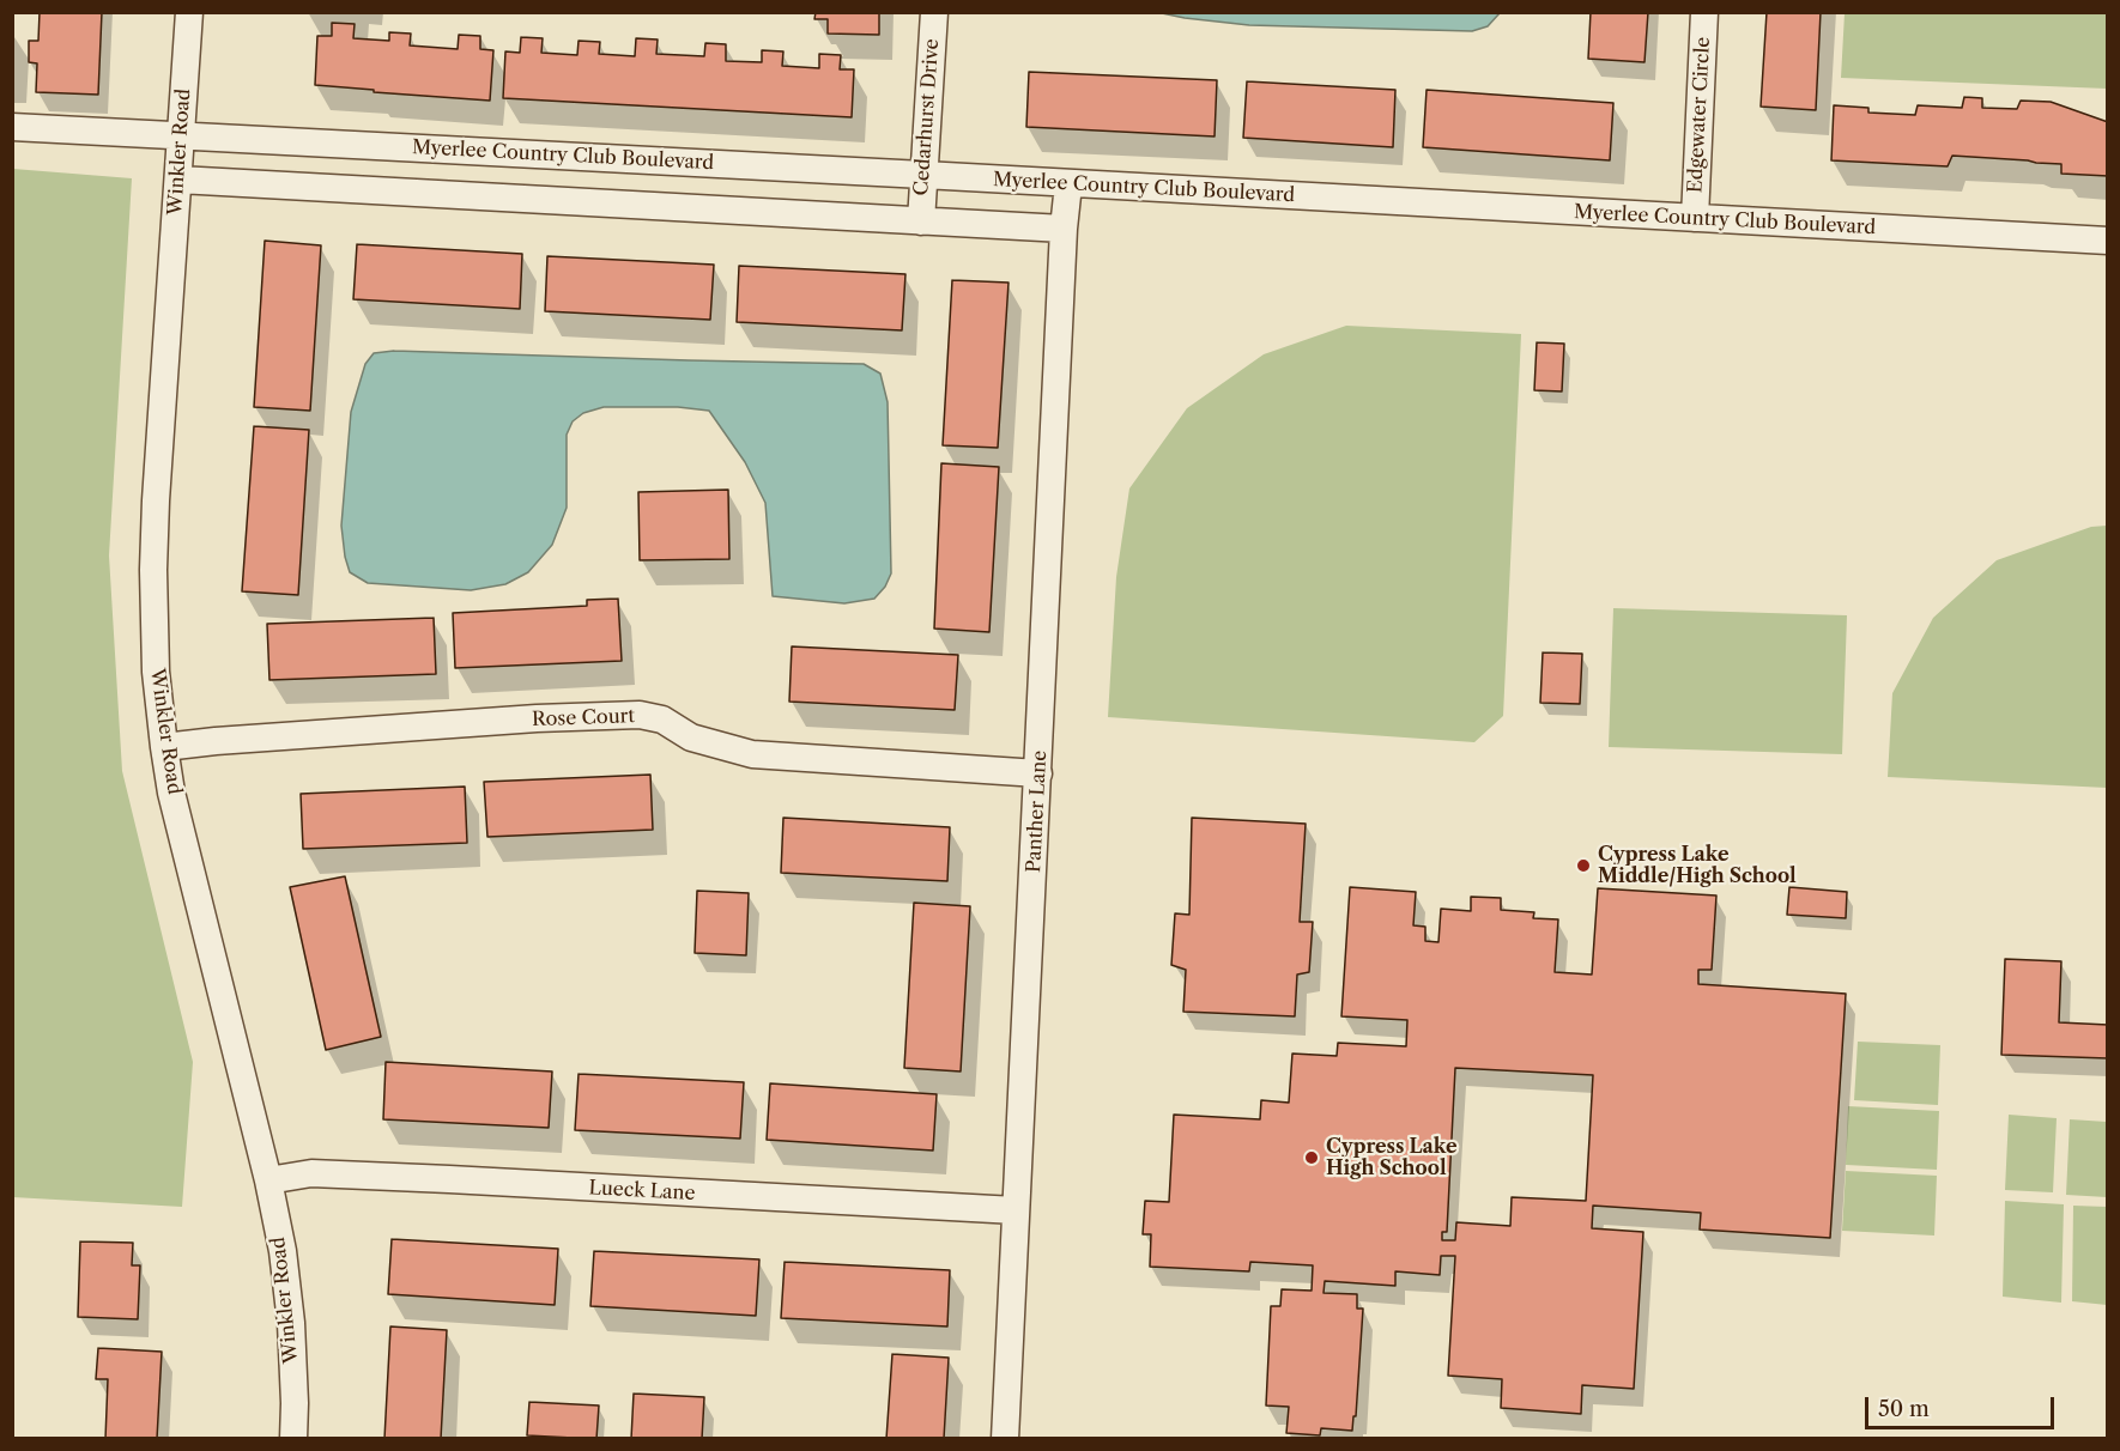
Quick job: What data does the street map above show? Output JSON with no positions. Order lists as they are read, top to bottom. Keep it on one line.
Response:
{"streets":{"street":["Edgewater Circle","Cedarhurst Drive","Winkler Road","Myerlee Country Club Boulevard","Rose Court","Panther Lane","Lueck Lane"]},"crossings":[["Edgewater Circle","Myerlee Country Club Boulevard"],["Cedarhurst Drive","Myerlee Country Club Boulevard"],["Winkler Road","Myerlee Country Club Boulevard"],["Winkler Road","Rose Court"],["Winkler Road","Lueck Lane"],["Myerlee Country Club Boulevard","Panther Lane"],["Rose Court","Panther Lane"],["Panther Lane","Lueck Lane"]],"places":["Cypress Lake Middle/High School","Cypress Lake High School"],"scale_bar":"50 m"}
